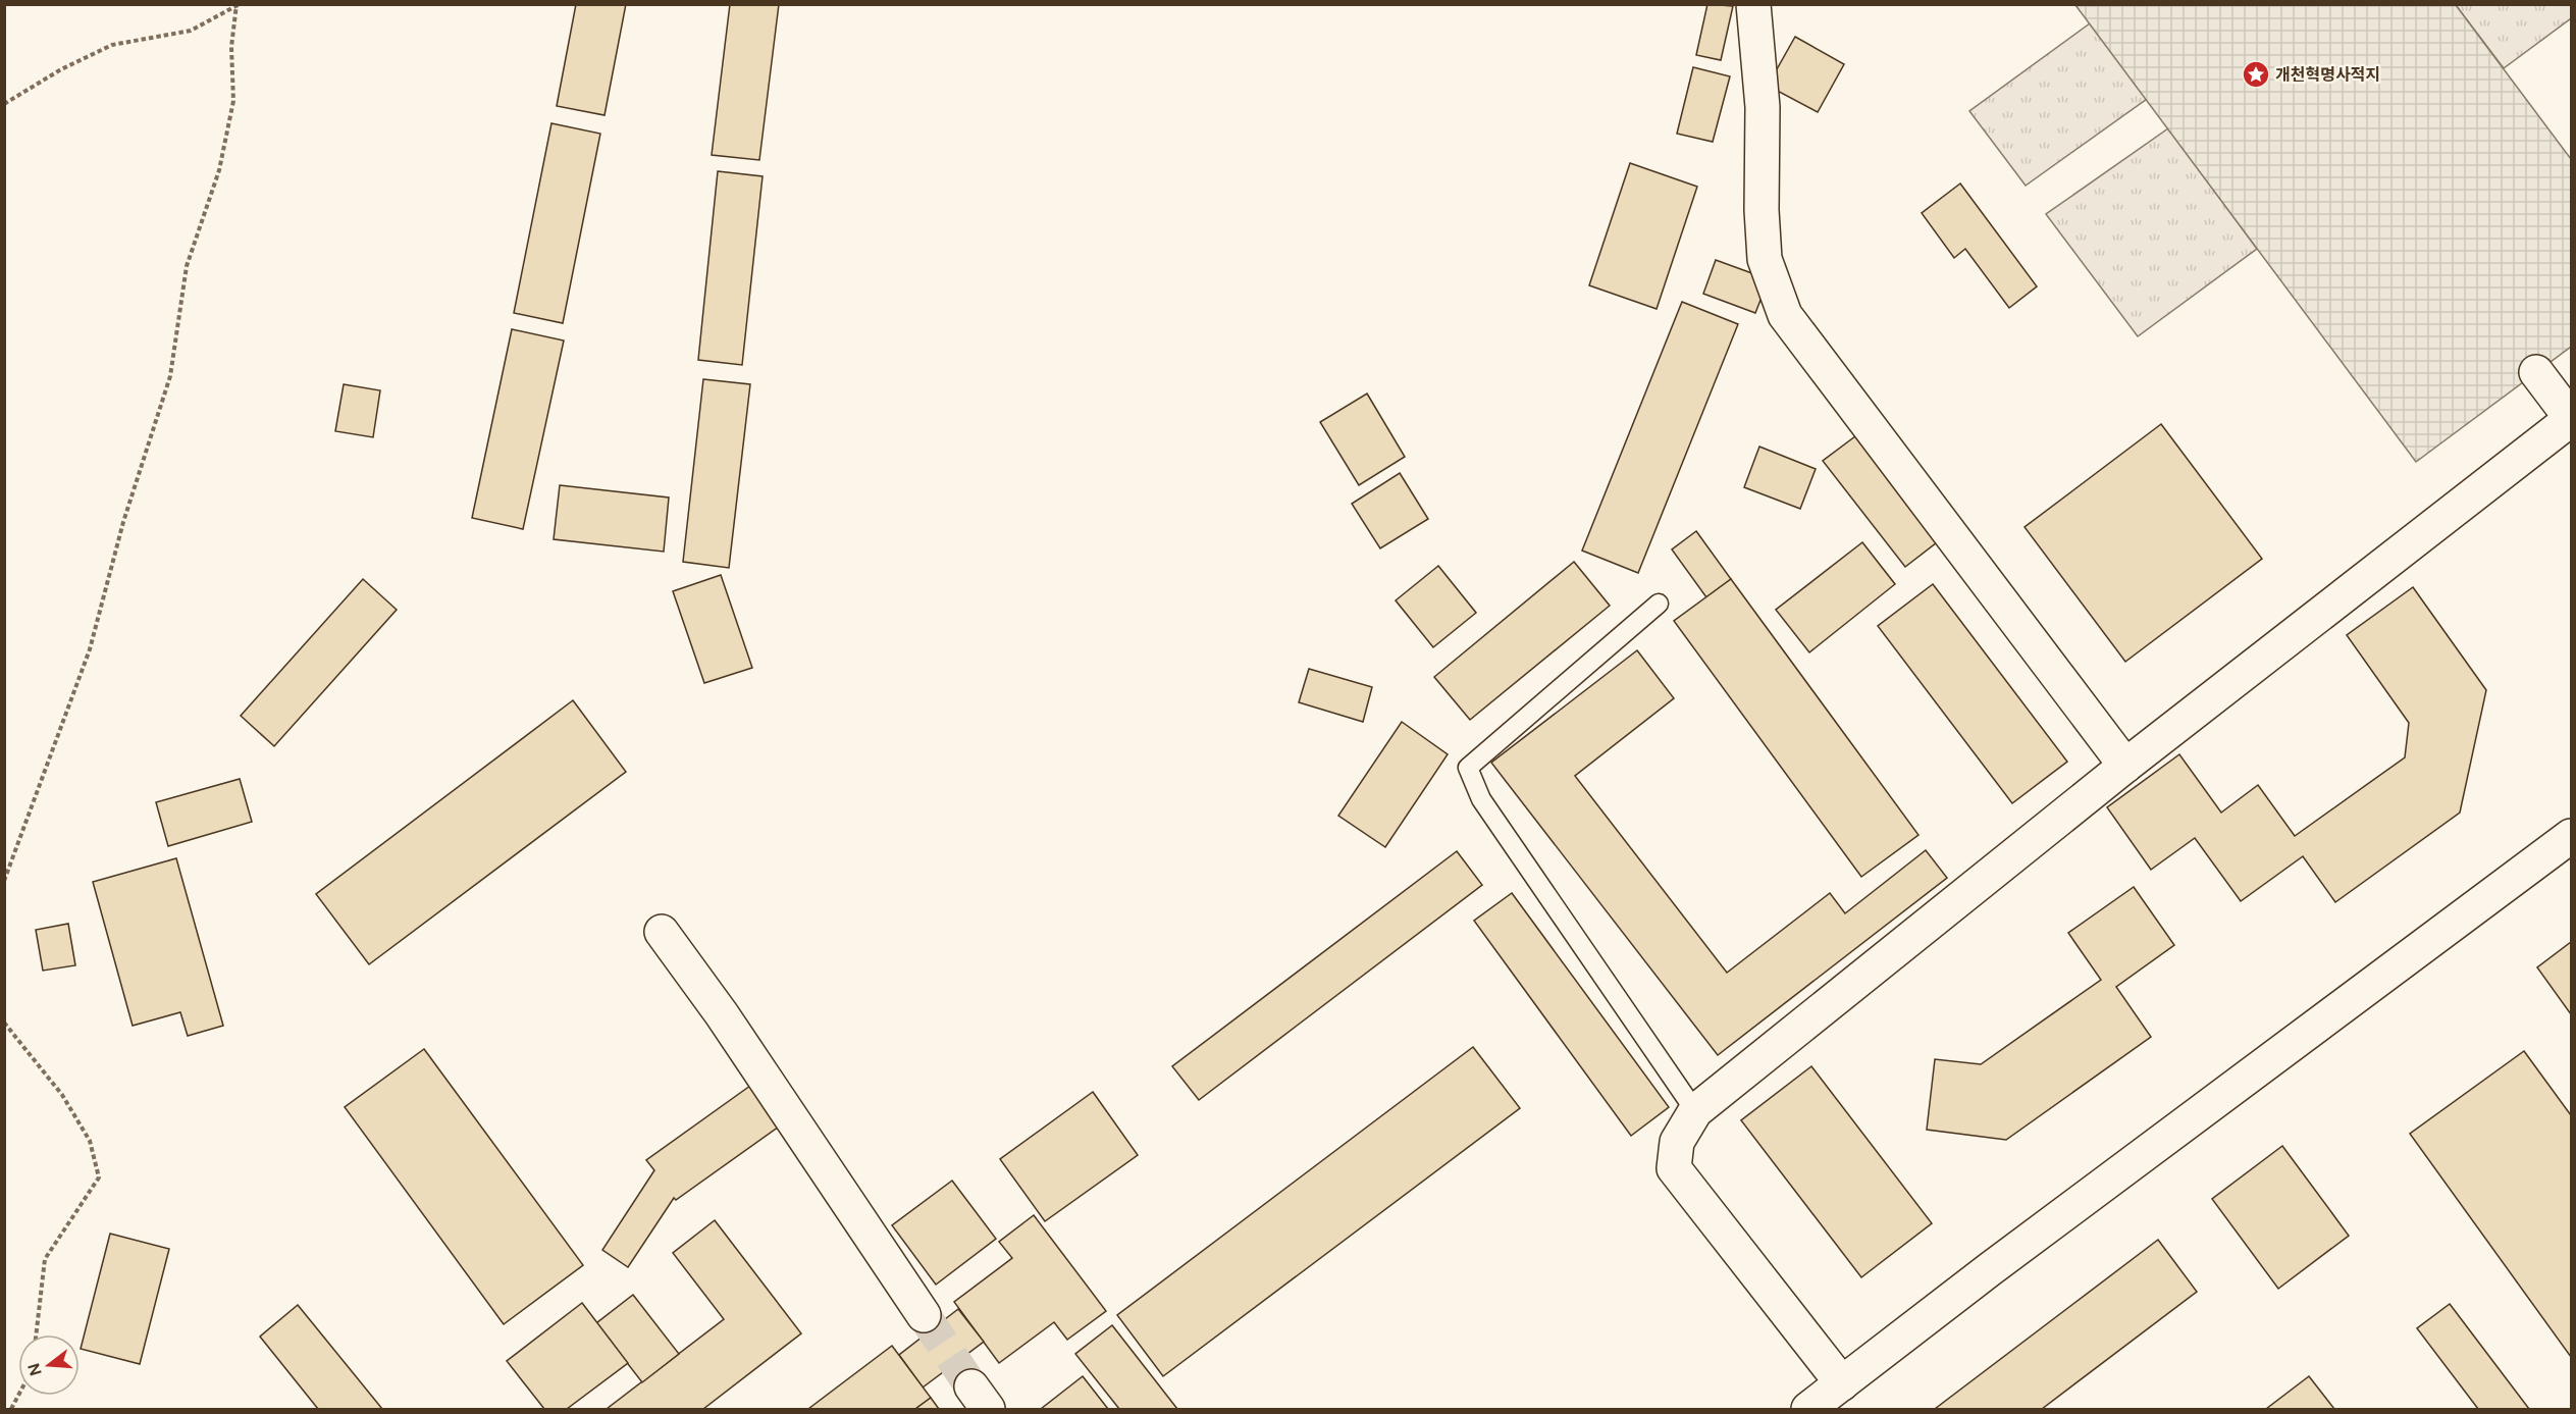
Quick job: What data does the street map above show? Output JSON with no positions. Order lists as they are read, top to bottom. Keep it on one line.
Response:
{"places":{"place":["개천혁명사적지"]},"north":"left"}
